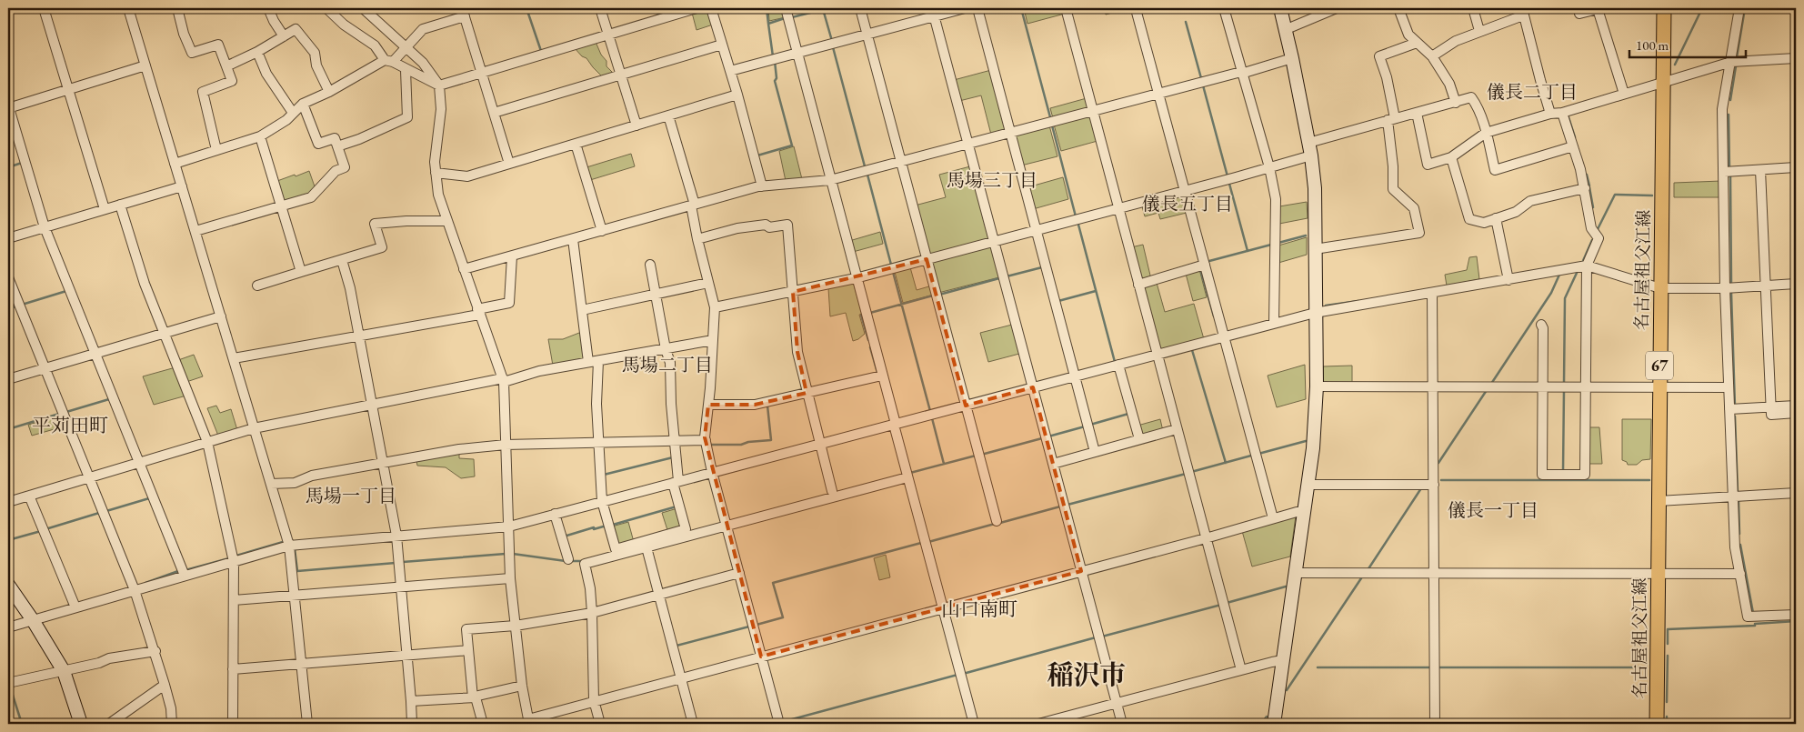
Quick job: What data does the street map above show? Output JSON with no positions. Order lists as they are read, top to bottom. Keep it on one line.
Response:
{"streets":{"main road":["名古屋祖父江線","67"]},"districts":["儀長二丁目","馬場三丁目","儀長五丁目","馬場二丁目","平苅田町","馬場一丁目","儀長一丁目","山口南町","稲沢市"],"scale_bar":"100 m"}
